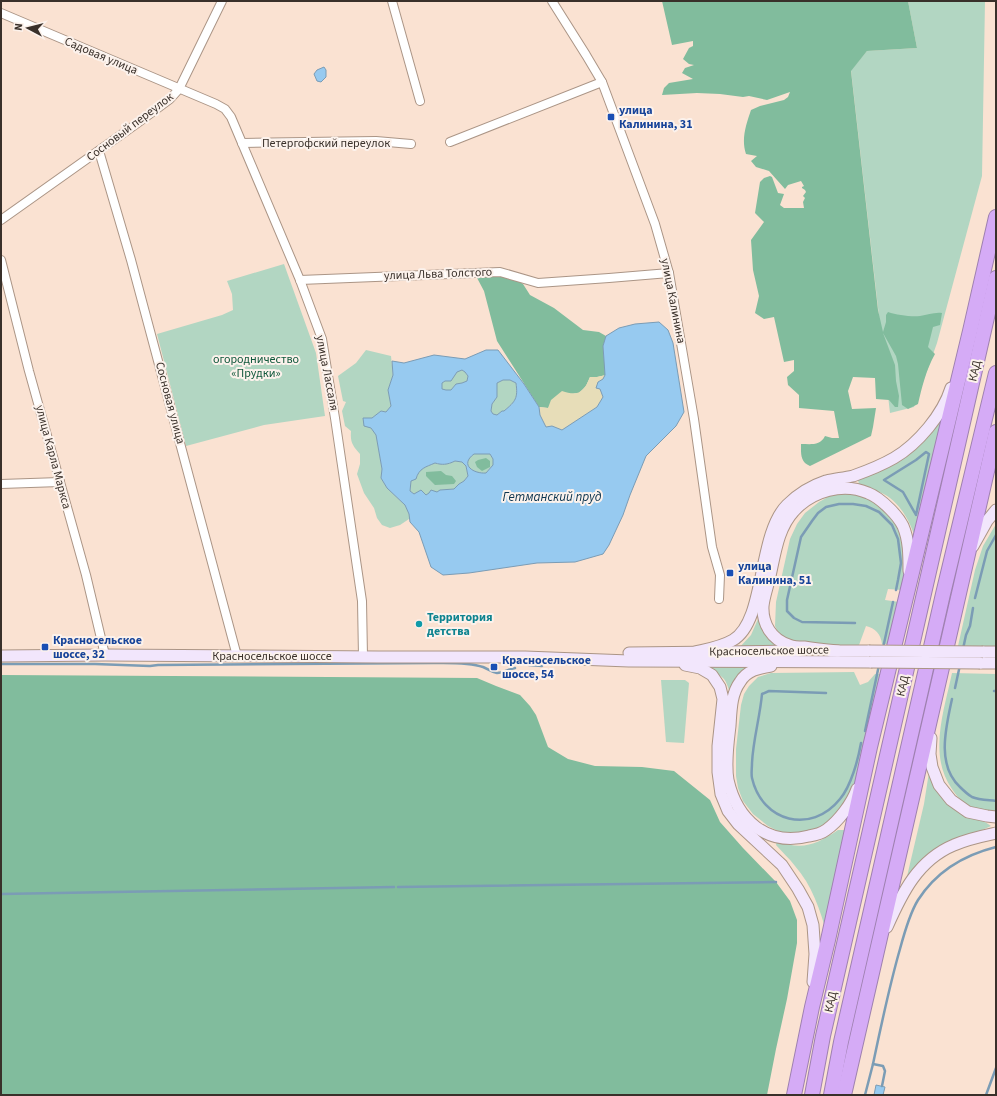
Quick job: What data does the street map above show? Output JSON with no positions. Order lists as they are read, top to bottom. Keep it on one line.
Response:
{"streets":{"highway":["КАД"],"main road":["Красносельское шоссе"],"street":["Садовая улица","Сосновый переулок","Петергофский переулок","улица Льва Толстого","улица Калинина","улица Лассаля","Сосновая улица","улица Карла Маркса"]},"crossings":[["Садовая улица","Сосновый переулок"],["Садовая улица","улица Лассаля"],["Сосновый переулок","улица Лассаля"],["Сосновый переулок","Сосновая улица"],["Петергофский переулок","улица Лассаля"],["улица Льва Толстого","улица Калинина"],["улица Льва Толстого","улица Лассаля"],["улица Лассаля","Красносельское шоссе"],["Сосновая улица","Красносельское шоссе"],["улица Карла Маркса","Красносельское шоссе"]],"water":["Гетманский пруд"],"parks":["огородничество «Прудки»"],"places":{"transit":["улица Калинина, 31","улица Калинина, 51","Красносельское шоссе, 32","Красносельское шоссе, 54"],"other":["Территория детства"]},"north":"left"}
